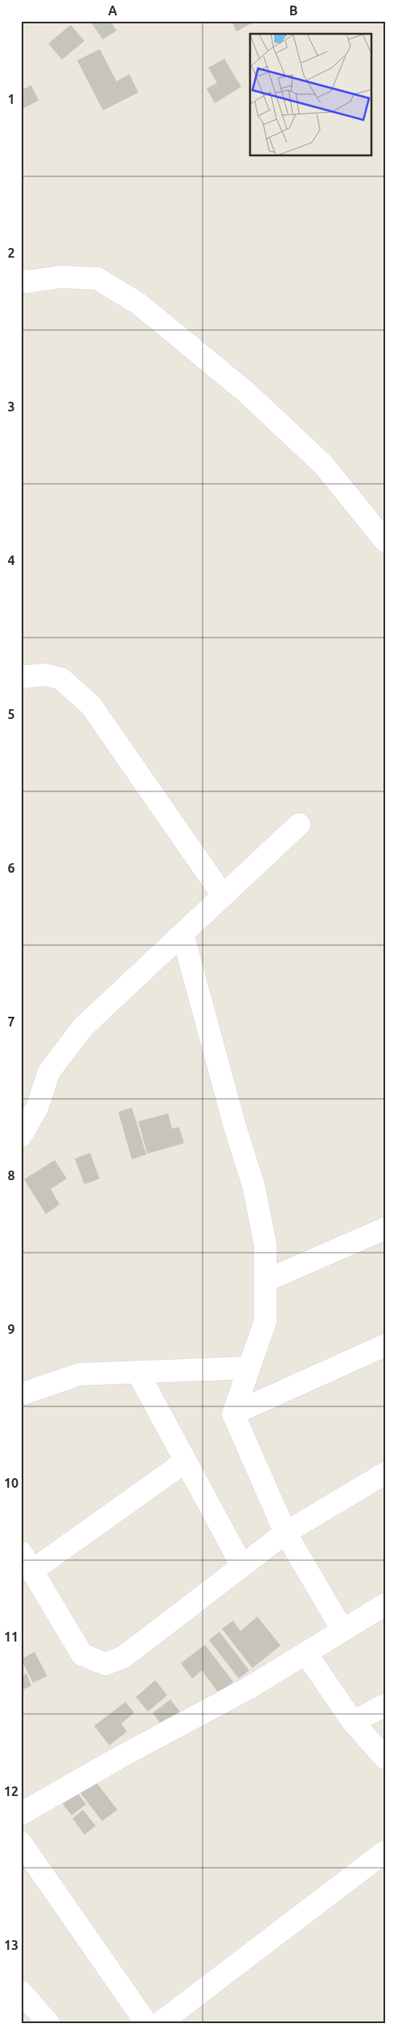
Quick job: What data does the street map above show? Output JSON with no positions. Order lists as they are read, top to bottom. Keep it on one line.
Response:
{"grid":{"columns":["A","B"],"rows":["1","2","3","4","5","6","7","8","9","10","11","12","13"]}}
